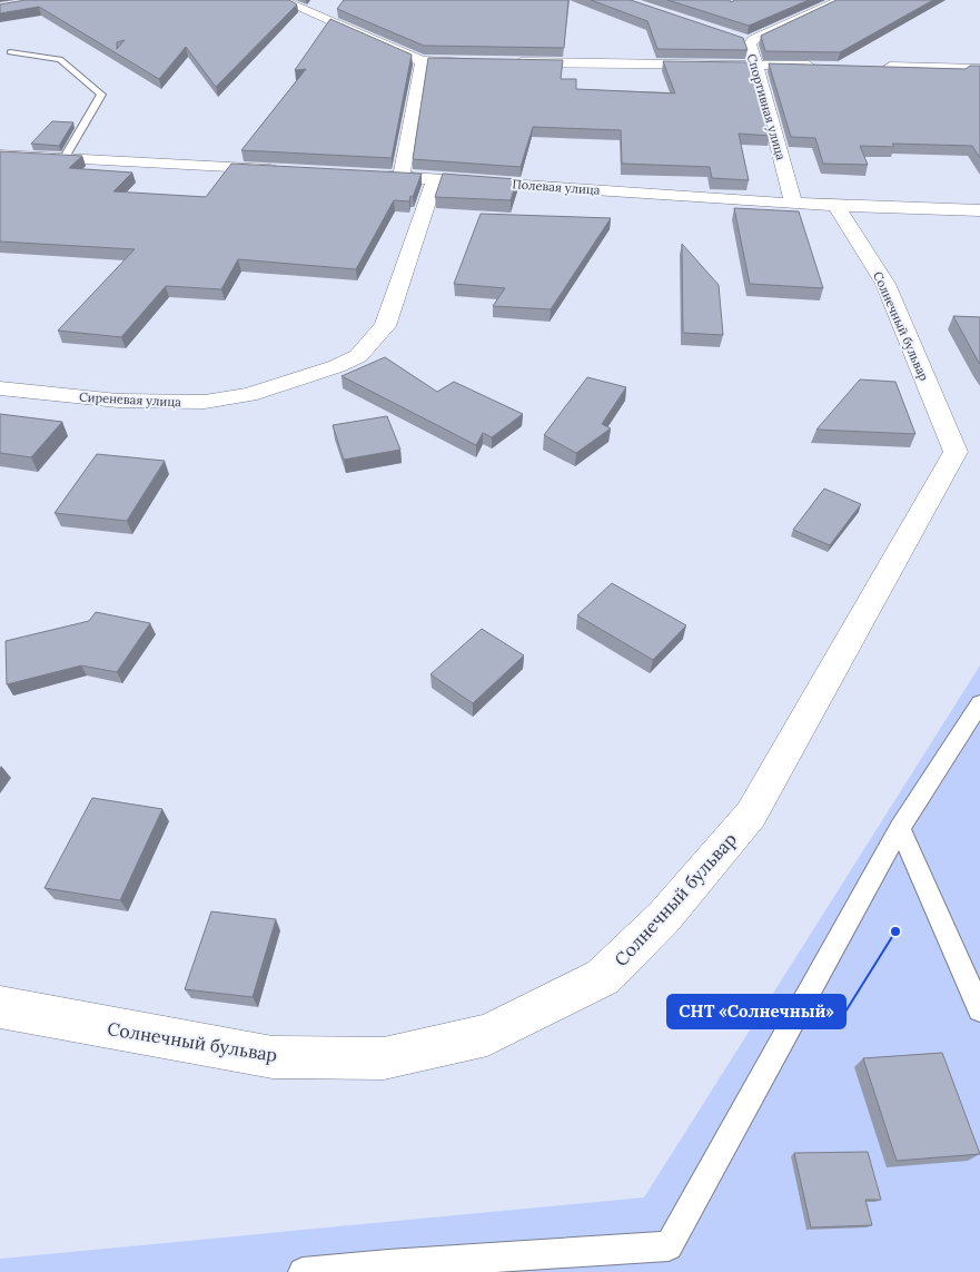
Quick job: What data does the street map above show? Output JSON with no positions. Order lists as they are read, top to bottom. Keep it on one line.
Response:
{"streets":{"street":["Спортивная улица","Полевая улица","Солнечный бульвар","Сиреневая улица"]},"crossings":[["Спортивная улица","Полевая улица"],["Полевая улица","Солнечный бульвар"],["Полевая улица","Сиреневая улица"]],"places":["СНТ «Солнечный»"]}
